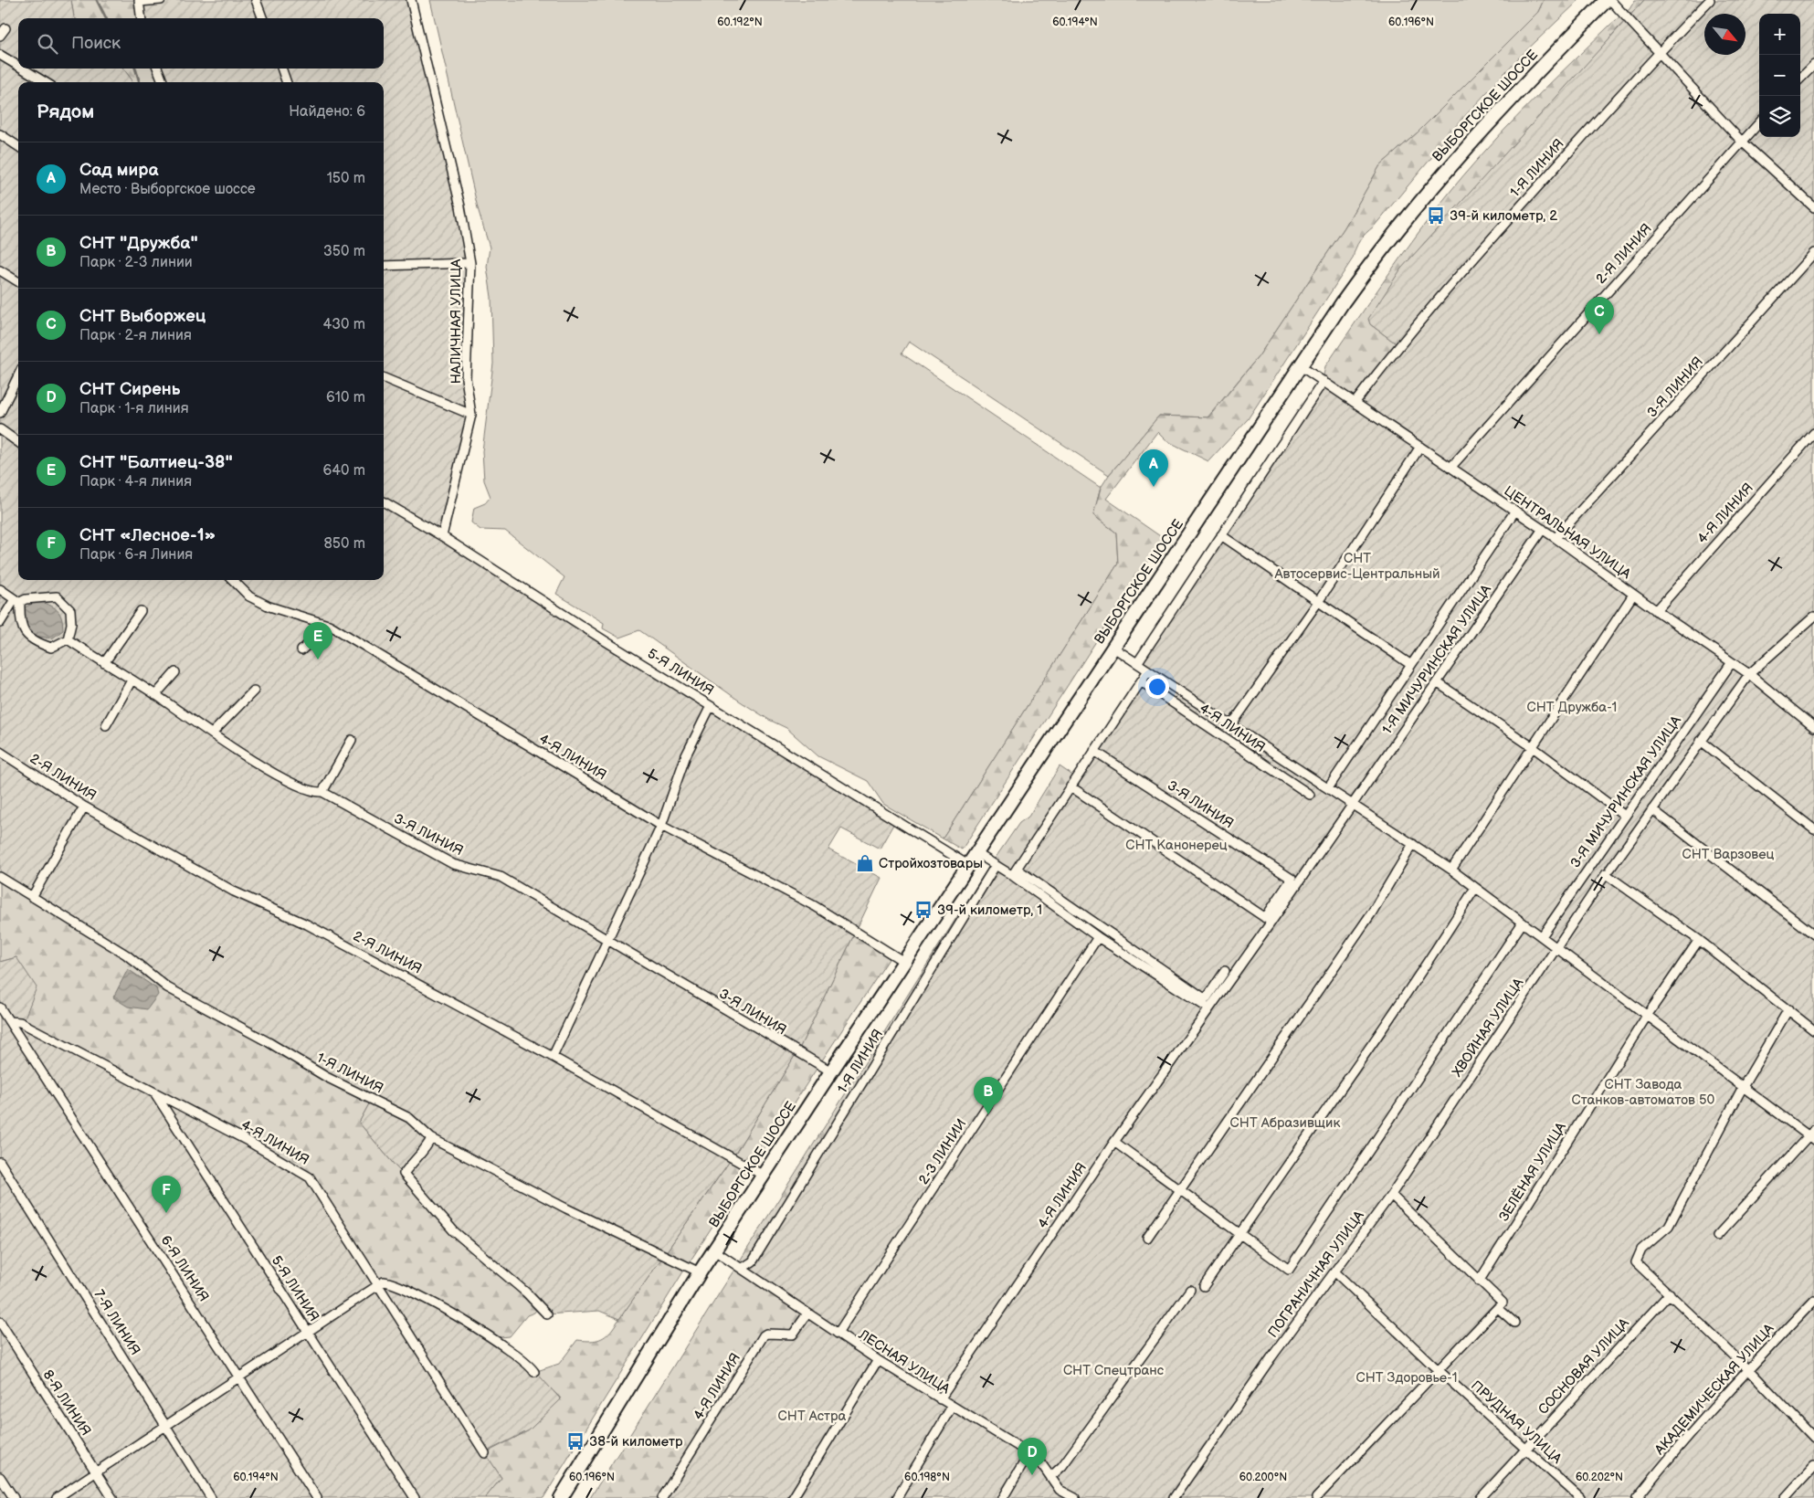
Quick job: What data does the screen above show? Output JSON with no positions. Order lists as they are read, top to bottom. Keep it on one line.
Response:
{"streets":{"main road":["ВЫБОРГСКОЕ ШОССЕ"],"street":["1-Я ЛИНИЯ","2-Я ЛИНИЯ","НАЛИЧНАЯ УЛИЦА","3-Я ЛИНИЯ","4-Я ЛИНИЯ","ЦЕНТРАЛЬНАЯ УЛИЦА","1-Я МИЧУРИНСКАЯ УЛИЦА","5-Я ЛИНИЯ","3-Я МИЧУРИНСКАЯ УЛИЦА","ХВОЙНАЯ УЛИЦА","2-3 ЛИНИИ","ЗЕЛЁНАЯ УЛИЦА","6-Я ЛИНИЯ","ПОГРАНИЧНАЯ УЛИЦА","7-Я ЛИНИЯ","ЛЕСНАЯ УЛИЦА","СОСНОВАЯ УЛИЦА","АКАДЕМИЧЕСКАЯ УЛИЦА","8-Я ЛИНИЯ","ПРУДНАЯ УЛИЦА"]},"crossings":[["ВЫБОРГСКОЕ ШОССЕ","1-Я ЛИНИЯ"],["ВЫБОРГСКОЕ ШОССЕ","2-Я ЛИНИЯ"],["ВЫБОРГСКОЕ ШОССЕ","3-Я ЛИНИЯ"],["ВЫБОРГСКОЕ ШОССЕ","4-Я ЛИНИЯ"],["ВЫБОРГСКОЕ ШОССЕ","ЦЕНТРАЛЬНАЯ УЛИЦА"],["ВЫБОРГСКОЕ ШОССЕ","5-Я ЛИНИЯ"],["ВЫБОРГСКОЕ ШОССЕ","ЛЕСНАЯ УЛИЦА"],["1-Я ЛИНИЯ","ЦЕНТРАЛЬНАЯ УЛИЦА"],["1-Я ЛИНИЯ","ЛЕСНАЯ УЛИЦА"],["2-Я ЛИНИЯ","ЦЕНТРАЛЬНАЯ УЛИЦА"],["НАЛИЧНАЯ УЛИЦА","5-Я ЛИНИЯ"],["3-Я ЛИНИЯ","4-Я ЛИНИЯ"],["3-Я ЛИНИЯ","ЦЕНТРАЛЬНАЯ УЛИЦА"],["3-Я ЛИНИЯ","1-Я МИЧУРИНСКАЯ УЛИЦА"],["4-Я ЛИНИЯ","ЦЕНТРАЛЬНАЯ УЛИЦА"],["4-Я ЛИНИЯ","1-Я МИЧУРИНСКАЯ УЛИЦА"],["4-Я ЛИНИЯ","5-Я ЛИНИЯ"],["4-Я ЛИНИЯ","6-Я ЛИНИЯ"],["4-Я ЛИНИЯ","ЛЕСНАЯ УЛИЦА"],["ЦЕНТРАЛЬНАЯ УЛИЦА","1-Я МИЧУРИНСКАЯ УЛИЦА"],["ЦЕНТРАЛЬНАЯ УЛИЦА","3-Я МИЧУРИНСКАЯ УЛИЦА"],["ЦЕНТРАЛЬНАЯ УЛИЦА","ХВОЙНАЯ УЛИЦА"],["ХВОЙНАЯ УЛИЦА","ПОГРАНИЧНАЯ УЛИЦА"],["2-3 ЛИНИИ","ЛЕСНАЯ УЛИЦА"],["ПОГРАНИЧНАЯ УЛИЦА","ПРУДНАЯ УЛИЦА"],["СОСНОВАЯ УЛИЦА","ПРУДНАЯ УЛИЦА"]],"parks":["СНТ Автосервис-Центральный","СНТ Дружба-1","СНТ Канонерец","СНТ Варзовец","СНТ Завода Станков-автоматов 50","СНТ Абразивщик","СНТ Спецтранс","СНТ Здоровье-1","СНТ Астра"],"places":{"bus stop":["39-й километр, 2","39-й километр, 1","38-й километр"],"shop":["Стройхозтовары"]},"north":"bottom right","page":{"map_buttons":["+","−"],"search":"Поиск","heading":["Рядом","Найдено: 6"],"list":[{"mark":"A","name":"Сад мира","note":"Место · Выборгское шоссе","value":"150 m"},{"mark":"B","name":"СНТ \"Дружба\"","note":"Парк · 2-3 линии","value":"350 m"},{"mark":"C","name":"СНТ Выборжец","note":"Парк · 2-я линия","value":"430 m"},{"mark":"D","name":"СНТ Сирень","note":"Парк · 1-я линия","value":"610 m"},{"mark":"E","name":"СНТ \"Балтиец-38\"","note":"Парк · 4-я линия","value":"640 m"},{"mark":"F","name":"СНТ «Лесное-1»","note":"Парк · 6-я Линия","value":"850 m"}],"pins":["C","A","E","B","F","D"]},"coordinates":["60.192°N","60.194°N","60.196°N","60.198°N","60.200°N","60.202°N"]}
